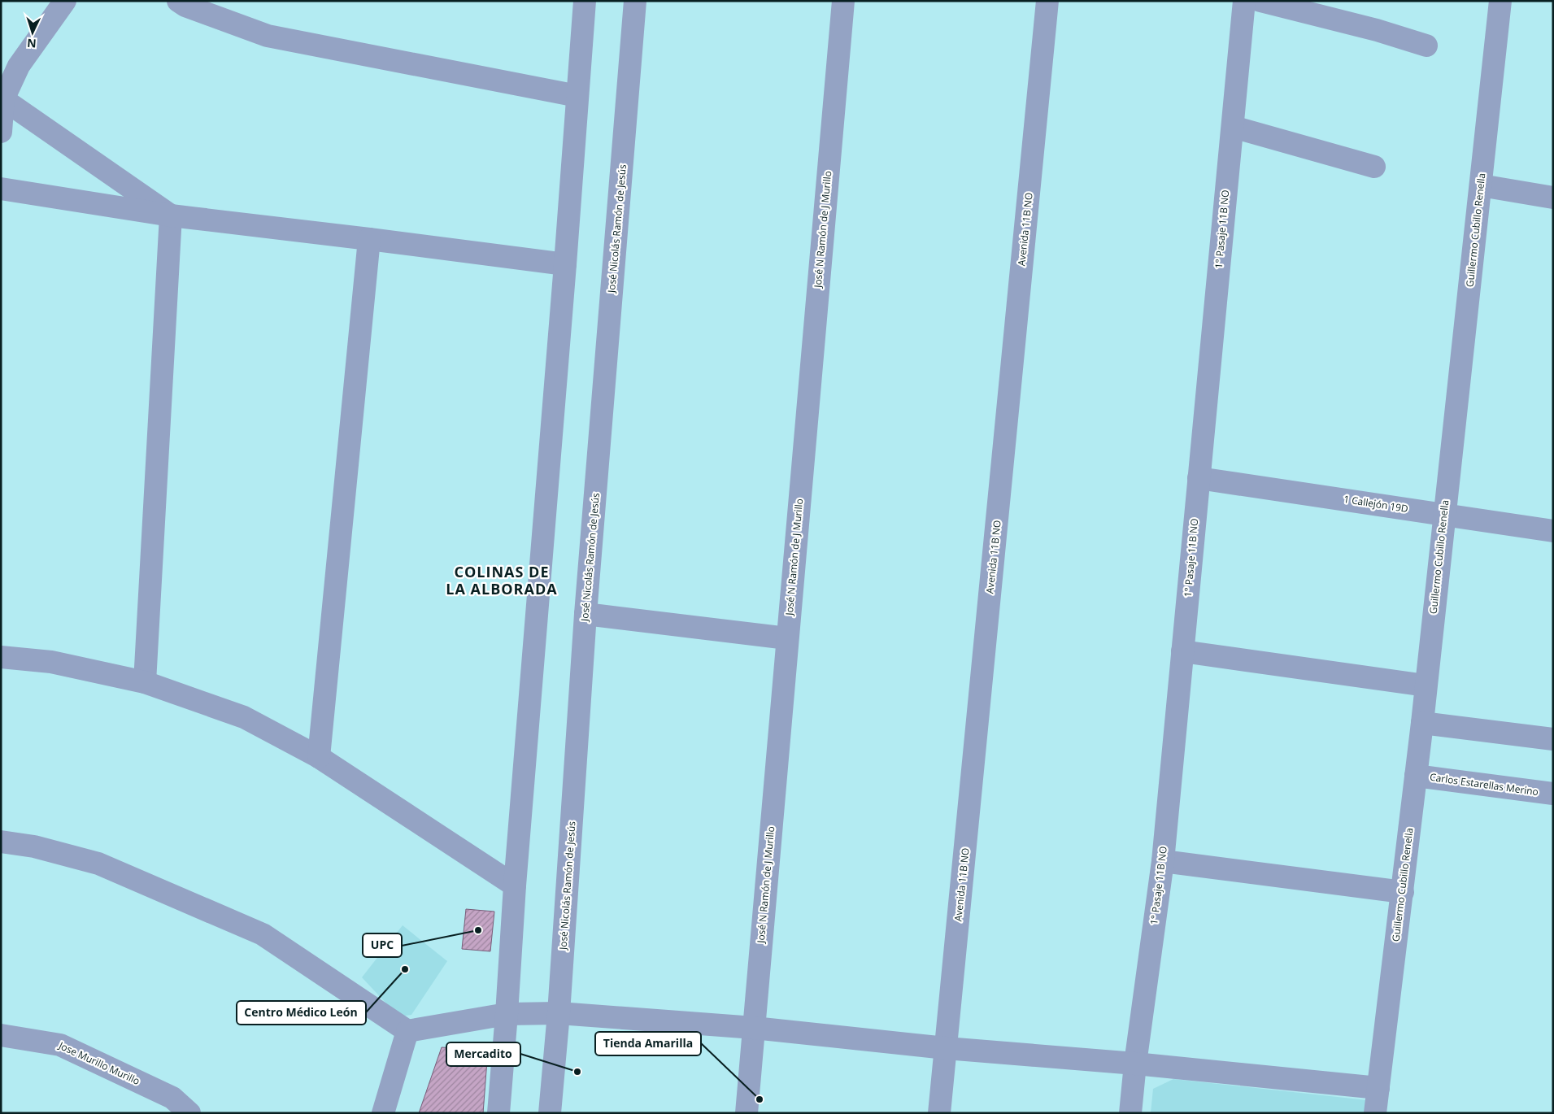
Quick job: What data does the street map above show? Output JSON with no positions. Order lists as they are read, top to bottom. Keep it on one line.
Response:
{"streets":{"street":["José Nicolás Ramón de Jesús","José N Ramón de J Murillo","Avenida 11B NO","1° Pasaje 11B NO","Guillermo Cubillo Renella","1 Callejón 19D","Carlos Estarellas Merino","Jose Murillo Murillo"]},"crossings":[["1° Pasaje 11B NO","1 Callejón 19D"],["Guillermo Cubillo Renella","1 Callejón 19D"],["Guillermo Cubillo Renella","Carlos Estarellas Merino"]],"districts":["COLINAS DE LA ALBORADA"],"places":["UPC","Centro Médico León","Mercadito","Tienda Amarilla"],"north":"bottom"}
